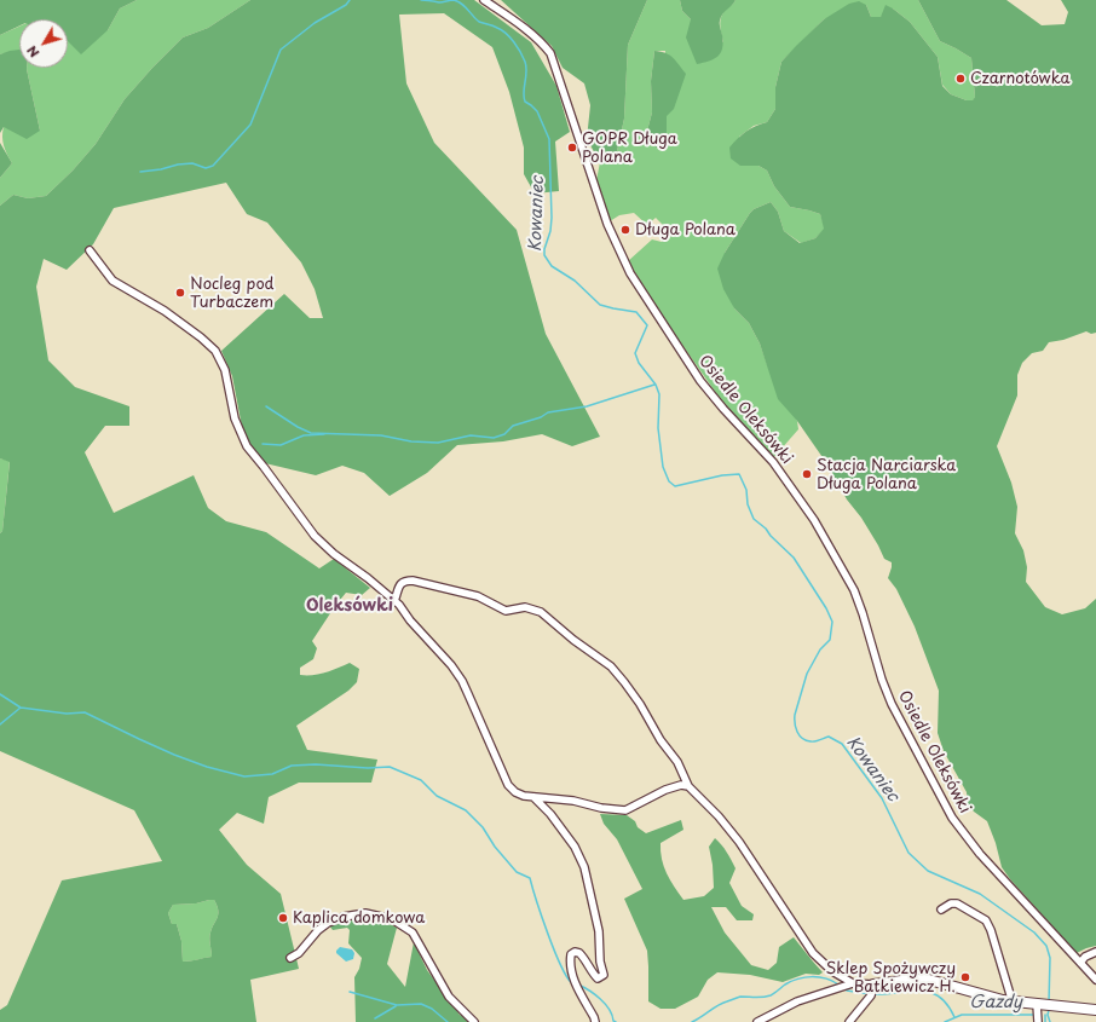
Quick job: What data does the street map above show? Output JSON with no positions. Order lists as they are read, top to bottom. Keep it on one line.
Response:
{"streets":{"street":["Osiedle Oleksówki"]},"districts":["Oleksówki"],"water":["Kowaniec","Gazdy"],"places":["Czarnotówka","GOPR Długa Polana","Długa Polana","Nocleg pod Turbaczem","Stacja Narciarska Długa Polana","Kaplica domkowa","Sklep Spożywczy Batkiewicz H."],"north":"bottom left"}
